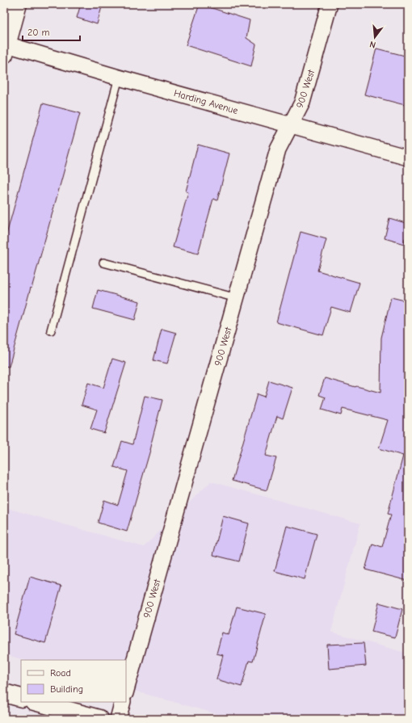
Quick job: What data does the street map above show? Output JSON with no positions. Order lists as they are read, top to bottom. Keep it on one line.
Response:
{"streets":{"street":["900 West","Harding Avenue"]},"crossings":[["900 West","Harding Avenue"]],"legend":["Road","Building"],"scale_bar":"20 m","north":"bottom"}
